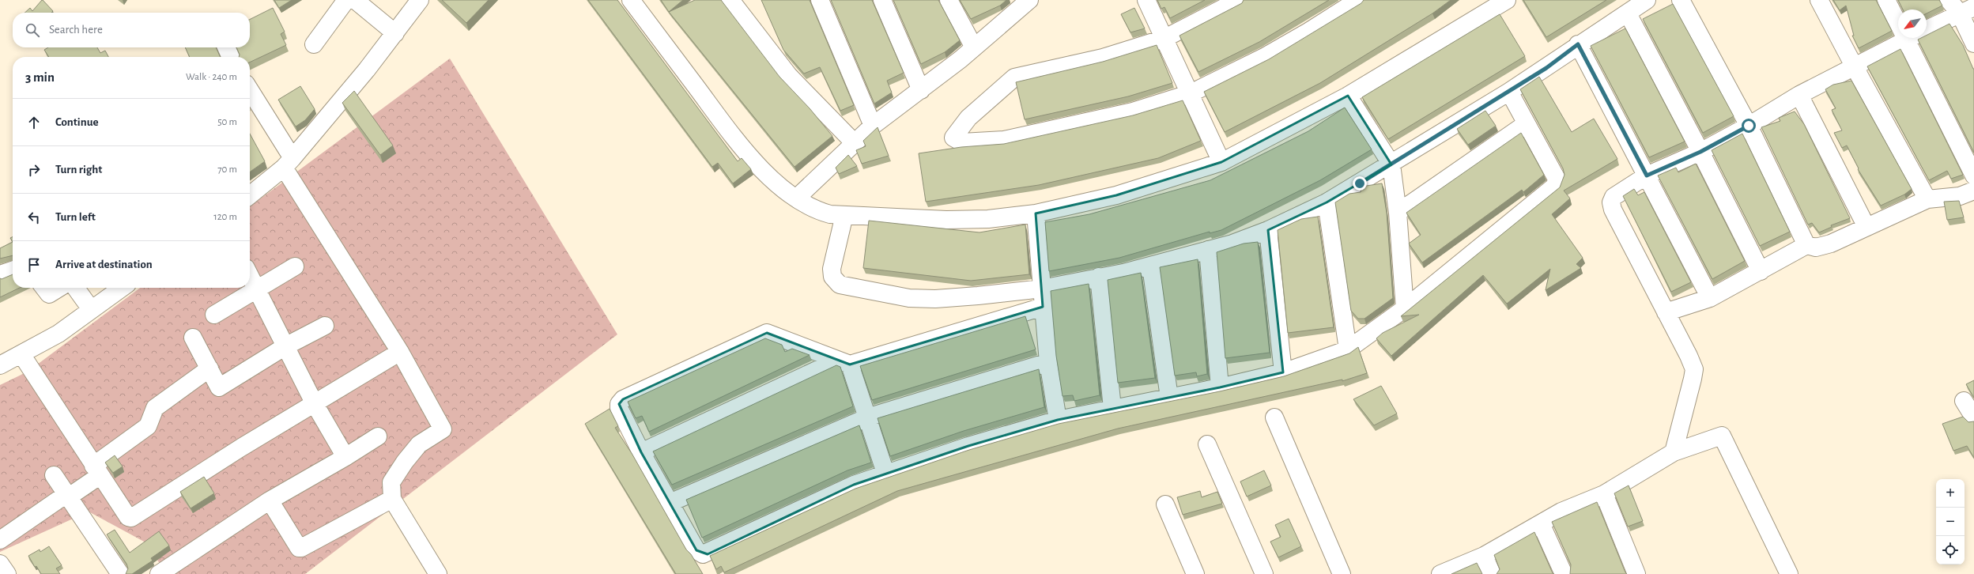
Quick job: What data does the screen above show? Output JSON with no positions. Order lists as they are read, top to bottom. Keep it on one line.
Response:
{"north":"bottom left","page":{"search":"Search here","heading":["3 min","Walk · 240 m"],"list":[["Continue","50 m"],["Turn right","70 m"],["Turn left","120 m"],"Arrive at destination"],"map_buttons":["+","−"]}}
